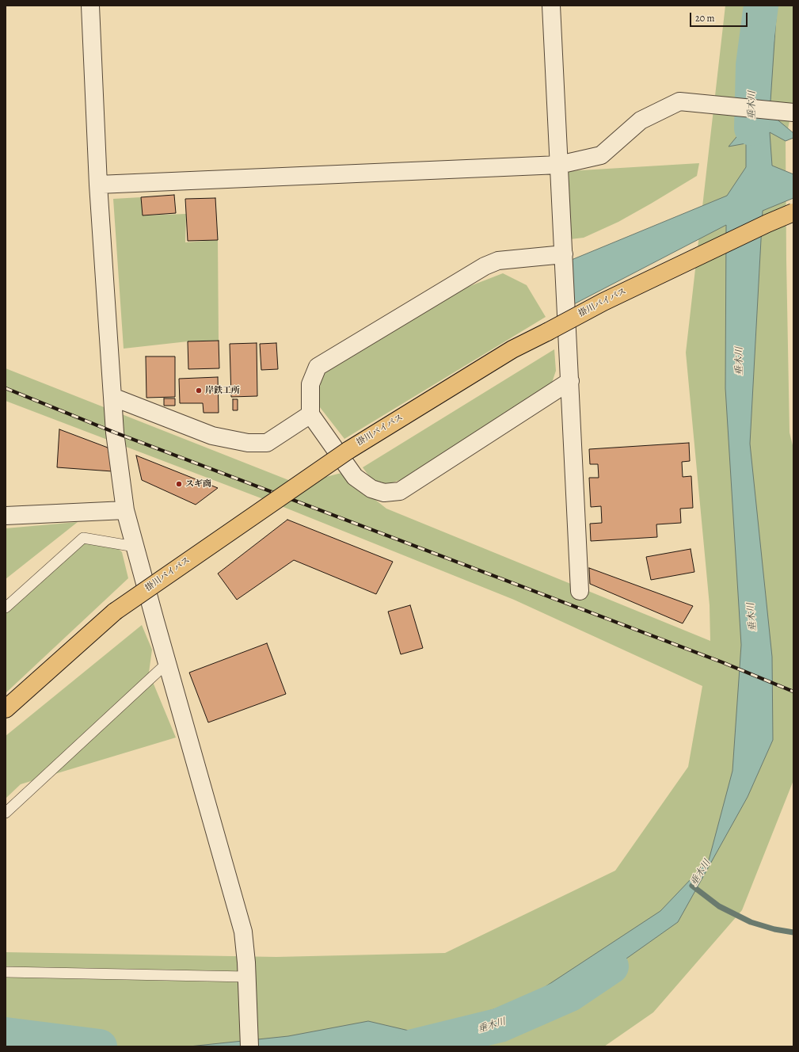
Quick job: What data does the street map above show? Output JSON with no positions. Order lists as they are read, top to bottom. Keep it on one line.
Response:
{"streets":{"highway":["掛川バイパス"]},"water":["垂木川"],"places":["岸鉄工所","スギ商"],"scale_bar":"20 m"}
